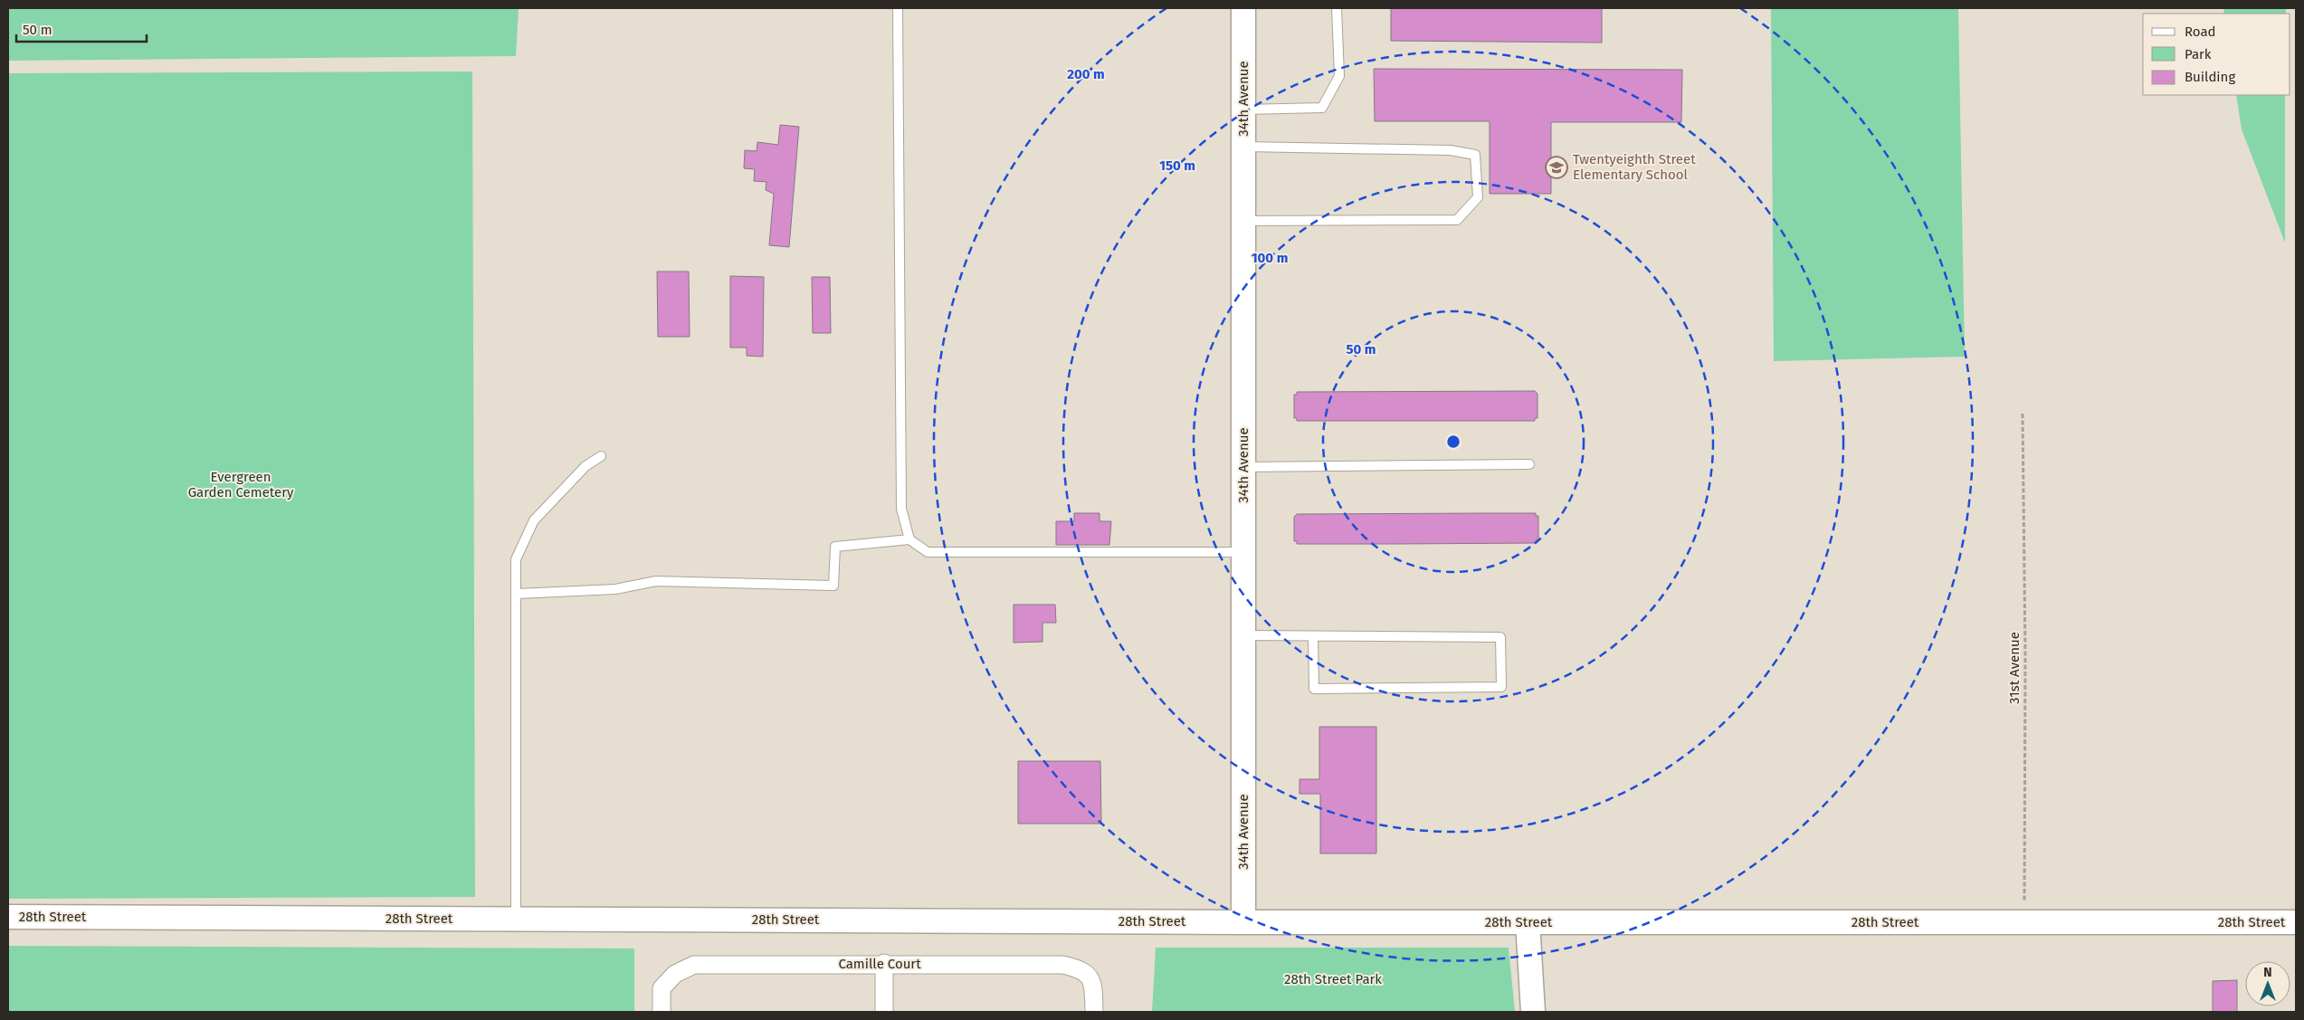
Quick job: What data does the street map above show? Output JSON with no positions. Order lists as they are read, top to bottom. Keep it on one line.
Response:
{"streets":{"main road":["34th Avenue","28th Street"],"street":["Camille Court"],"path":["31st Avenue"]},"crossings":[["34th Avenue","28th Street"],["31st Avenue","28th Street"]],"parks":["Evergreen Garden Cemetery","28th Street Park"],"places":{"school or university":["Twentyeighth Street Elementary School"]},"legend":["Road","Park","Building"],"scale_bar":"50 m","north":"top","rings":["200 m","150 m","100 m","50 m"]}
